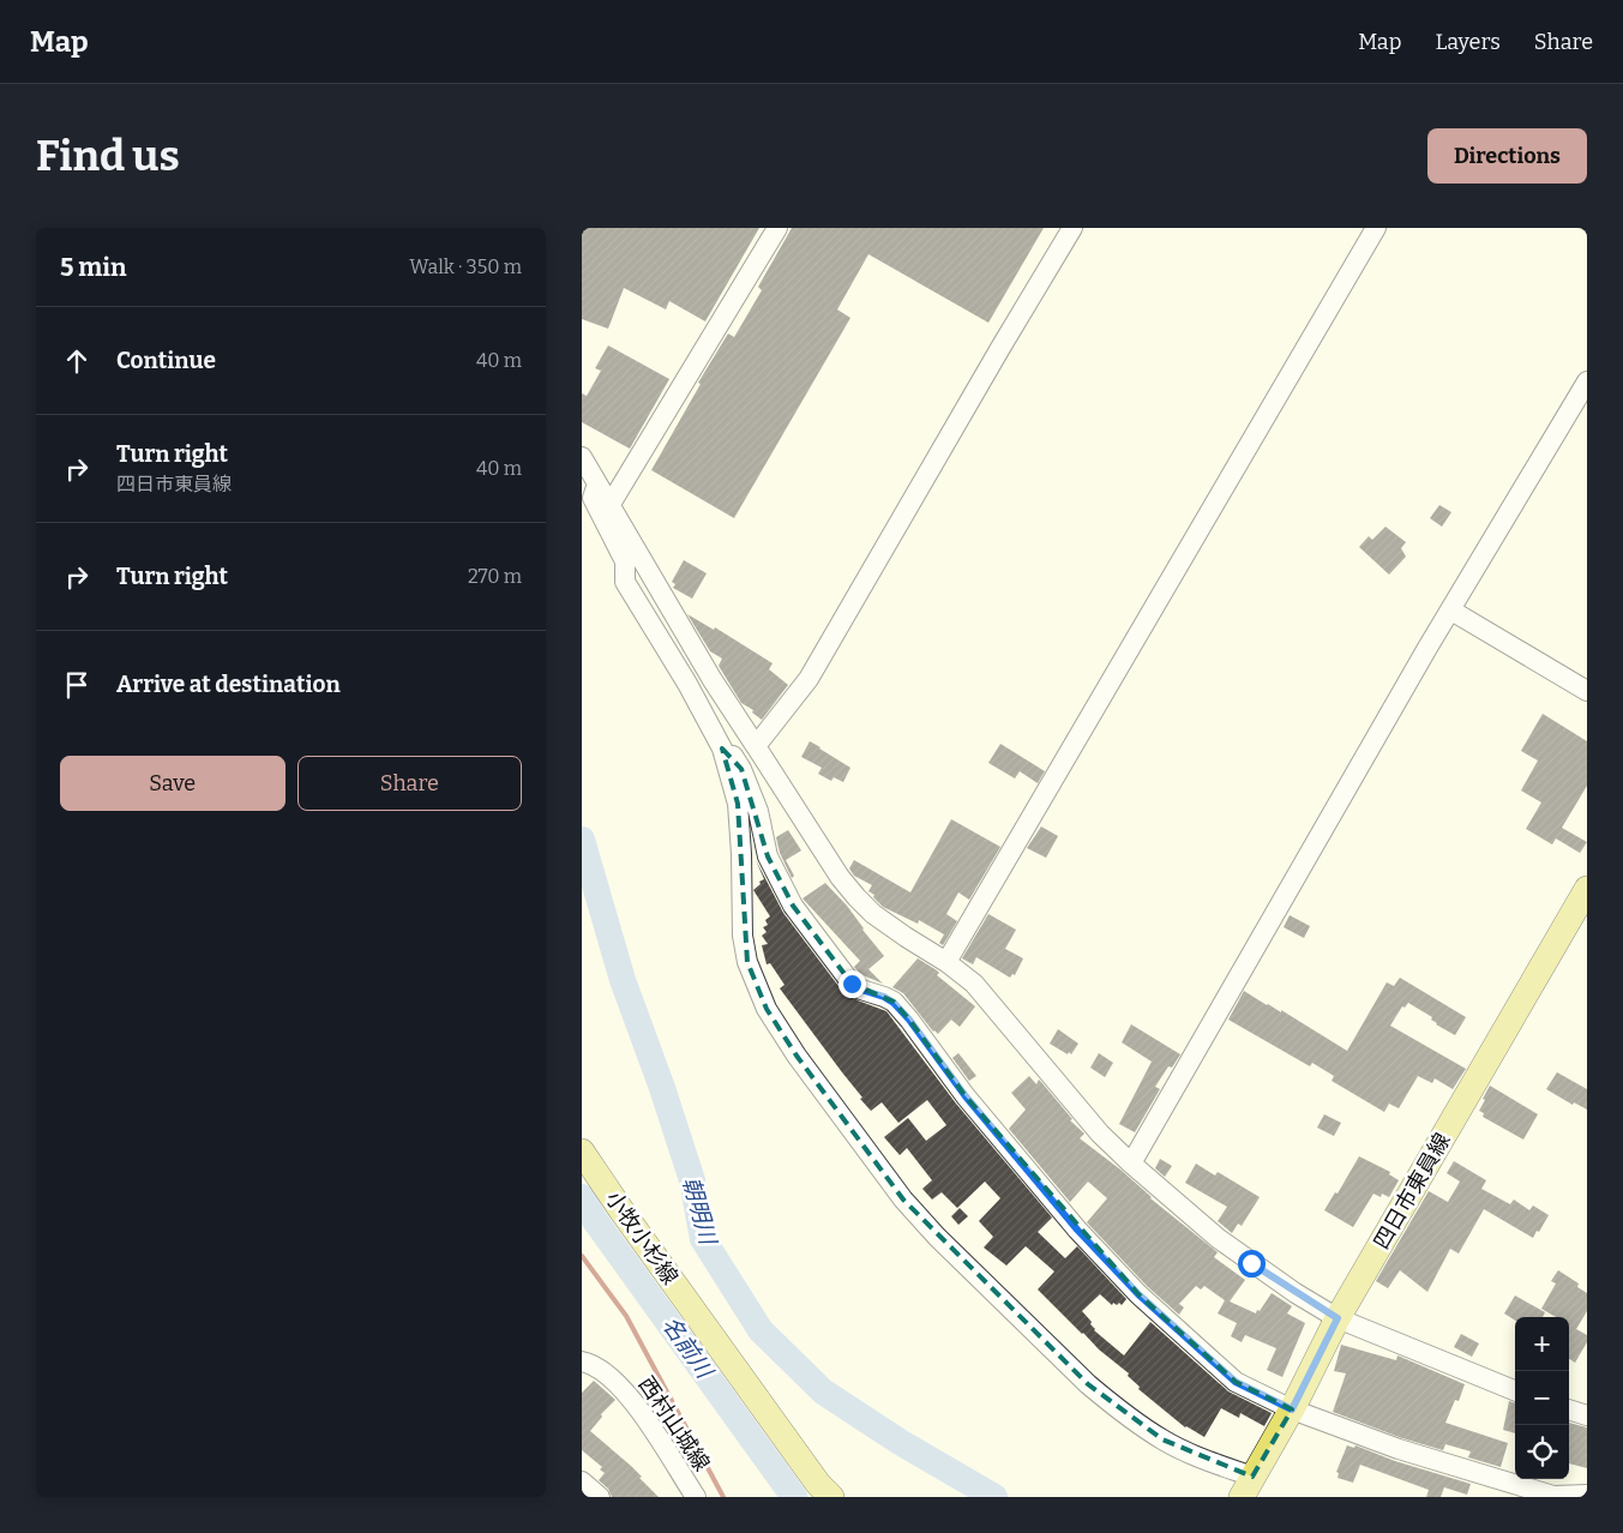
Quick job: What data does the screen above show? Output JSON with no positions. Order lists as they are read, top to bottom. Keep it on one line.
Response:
{"streets":{"main road":["四日市東員線","小牧小杉線"],"street":["西村山城線"]},"water":["朝明川","名前川"],"page":{"header":"Map","nav":["Map","Layers","Share"],"buttons":["Directions",["Save","Share"]],"title":"Find us","heading":["5 min","Walk · 350 m"],"list":[["Continue","40 m"],["Turn right","四日市東員線","40 m"],["Turn right","270 m"],"Arrive at destination"],"map_buttons":["+","−"]}}
